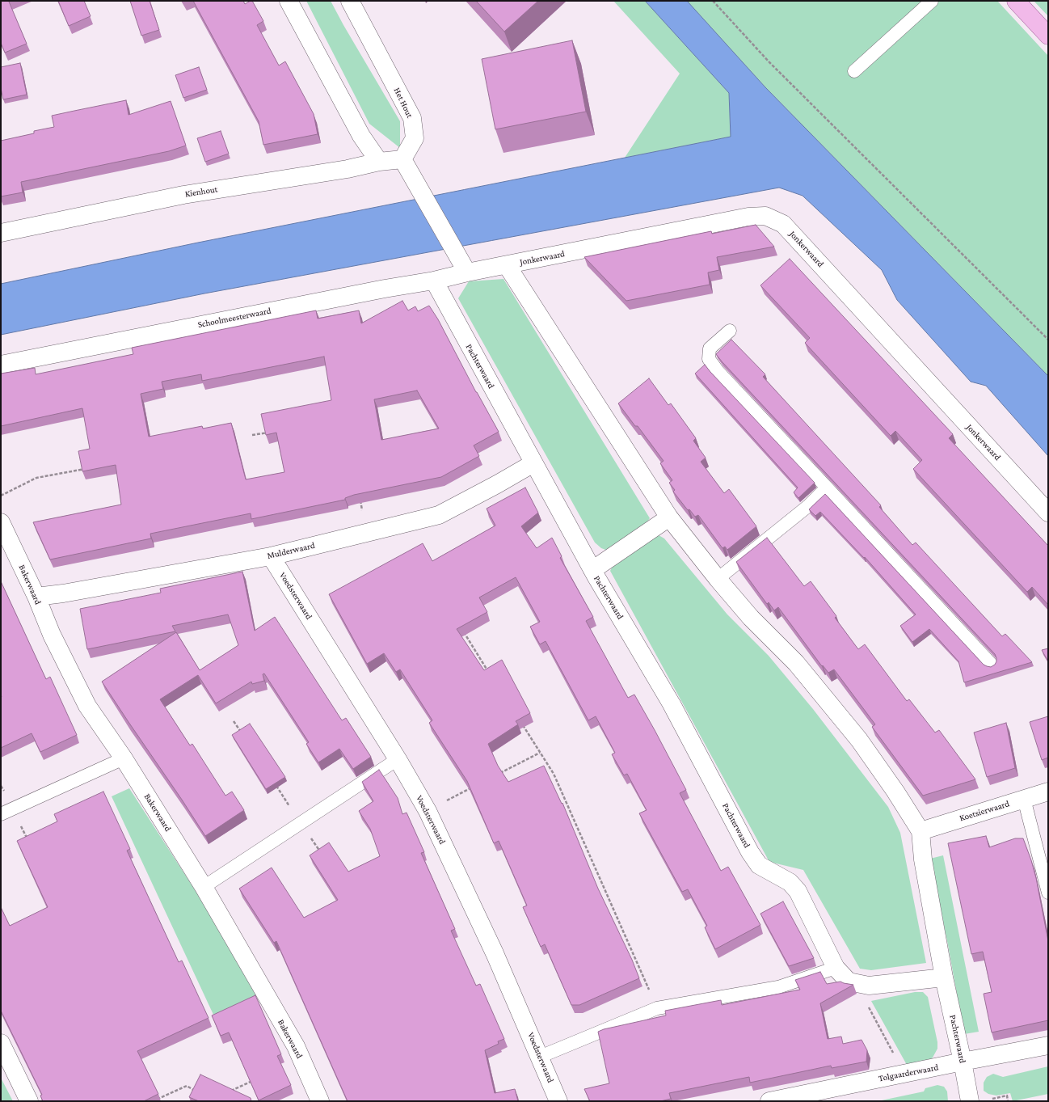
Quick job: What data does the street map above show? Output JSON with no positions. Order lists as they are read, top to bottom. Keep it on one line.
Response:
{"streets":{"street":["Het Hout","Kienhout","Jonkerwaard","Schoolmeesterwaard","Pachterwaard","Mulderwaard","Bakerwaard","Voedsterwaard","Koetsierwaard","Tolgaarderwaard"]},"crossings":[["Het Hout","Kienhout"],["Jonkerwaard","Schoolmeesterwaard"],["Jonkerwaard","Pachterwaard"],["Schoolmeesterwaard","Pachterwaard"],["Pachterwaard","Mulderwaard"],["Pachterwaard","Koetsierwaard"],["Pachterwaard","Tolgaarderwaard"],["Mulderwaard","Bakerwaard"],["Mulderwaard","Voedsterwaard"]]}
